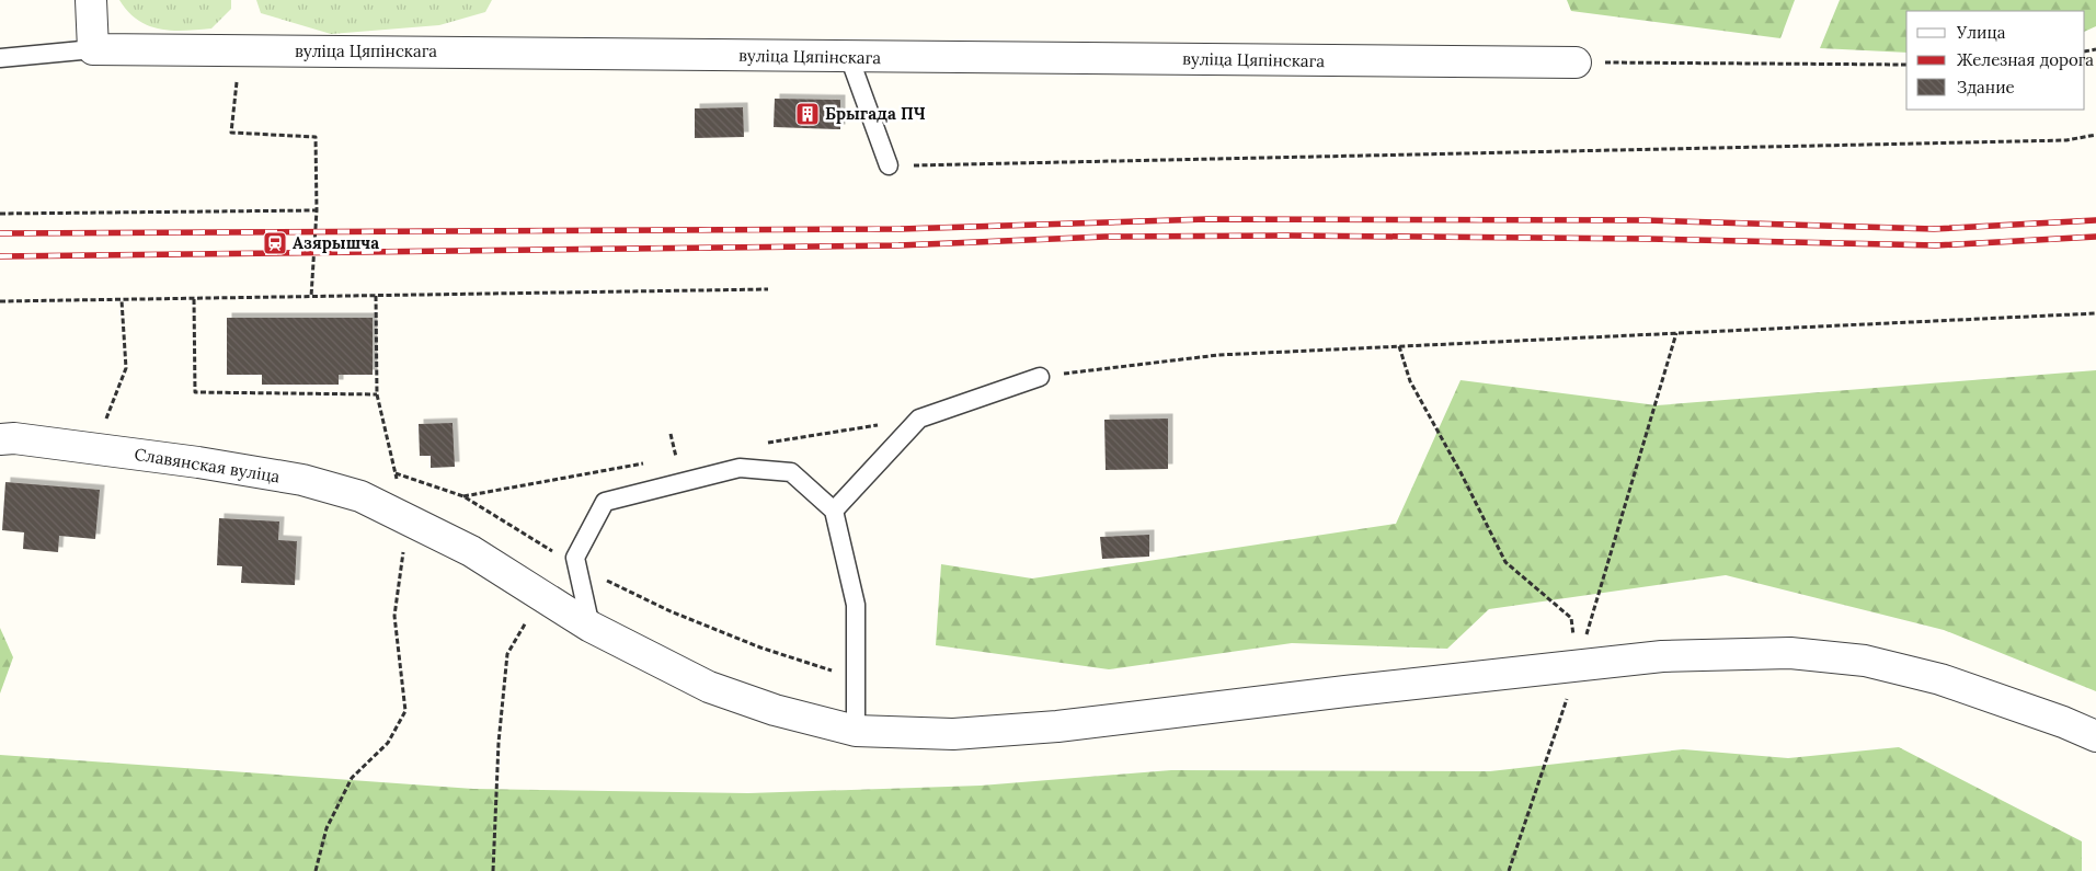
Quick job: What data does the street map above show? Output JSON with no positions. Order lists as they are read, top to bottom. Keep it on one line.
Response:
{"streets":{"street":["вуліца Цяпінскага","Славянская вуліца"]},"places":{"building":["Брыгада ПЧ"],"station":["Азярышча"]},"legend":["Улица","Железная дорога","Здание"]}
